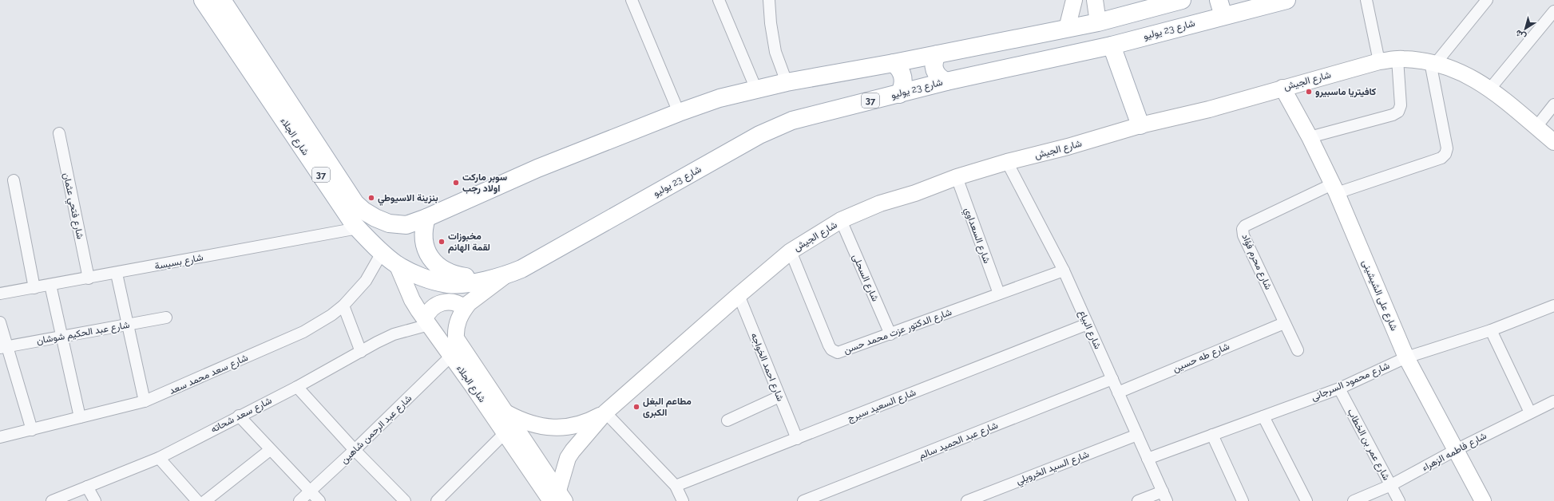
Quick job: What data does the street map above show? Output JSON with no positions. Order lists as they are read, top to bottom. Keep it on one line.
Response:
{"streets":{"main road":["شارع 23 يوليو","37","شارع الجلاء"],"street":["شارع الجيش","شارع فتحي عثمان","شارع السعداوي","شارع بسيسة","شارع محرم فؤاد","شارع السحلى","شارع على الشيشينى","شارع البياع","شارع الدكتور عزت محمد حسن","شارع عبد الحكيم شوشان","شارع طه حسين","شارع احمد الخواجه","شارع سعد محمد سعد","شارع محمود السرجانى","شارع السعيد سيرج","شارع سعد شحاته","شارع عبد الرحمن شاهين","شارع عبد الحميد سالم","شارع عمر بن الخطاب","شارع فاطمه الزهراء","شارع السيد الخرويلي"]},"crossings":[["شارع 23 يوليو","شارع الجلاء"],["شارع الجيش","شارع الجلاء"],["شارع الجيش","شارع السعداوي"],["شارع الجيش","شارع السحلى"],["شارع الجيش","شارع على الشيشينى"],["شارع الجيش","شارع البياع"],["شارع الجيش","شارع الدكتور عزت محمد حسن"],["شارع الجيش","شارع احمد الخواجه"],["37","شارع الجلاء"],["شارع الجلاء","شارع بسيسة"],["شارع الجلاء","شارع سعد محمد سعد"],["شارع الجلاء","شارع سعد شحاته"],["شارع الجلاء","شارع عبد الرحمن شاهين"],["شارع فتحي عثمان","شارع بسيسة"],["شارع السعداوي","شارع الدكتور عزت محمد حسن"],["شارع محرم فؤاد","شارع على الشيشينى"],["شارع محرم فؤاد","شارع طه حسين"],["شارع السحلى","شارع الدكتور عزت محمد حسن"],["شارع على الشيشينى","شارع محمود السرجانى"],["شارع على الشيشينى","شارع فاطمه الزهراء"],["شارع البياع","شارع الدكتور عزت محمد حسن"],["شارع البياع","شارع طه حسين"],["شارع البياع","شارع محمود السرجانى"],["شارع البياع","شارع السعيد سيرج"],["شارع البياع","شارع عبد الحميد سالم"],["شارع البياع","شارع السيد الخرويلي"],["شارع احمد الخواجه","شارع السعيد سيرج"],["شارع محمود السرجانى","شارع عمر بن الخطاب"],["شارع عمر بن الخطاب","شارع فاطمه الزهراء"]],"places":["كافيتريا ماسبيرو","سوبر ماركت اولاد رجب","بنزينة الاسيوطي","مخبوزات لقمة الهانم","مطاعم البغل الكبرى"],"north":"bottom left"}
